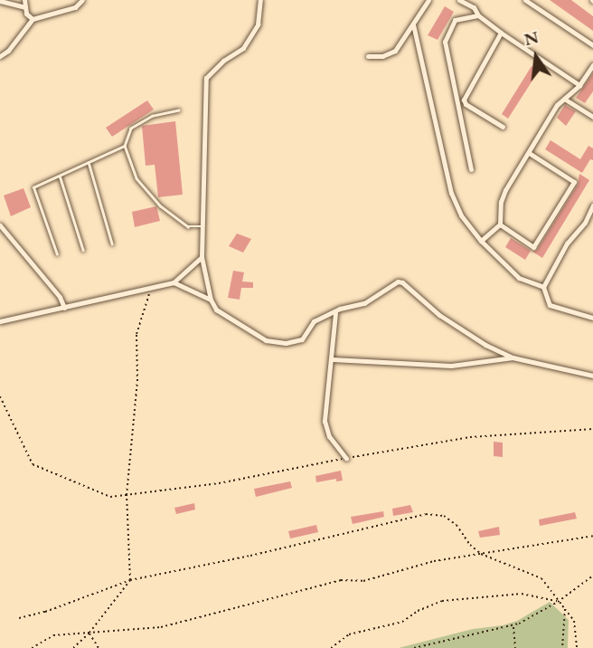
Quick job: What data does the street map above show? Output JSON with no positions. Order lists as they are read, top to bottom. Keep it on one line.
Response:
{"north":"top"}
